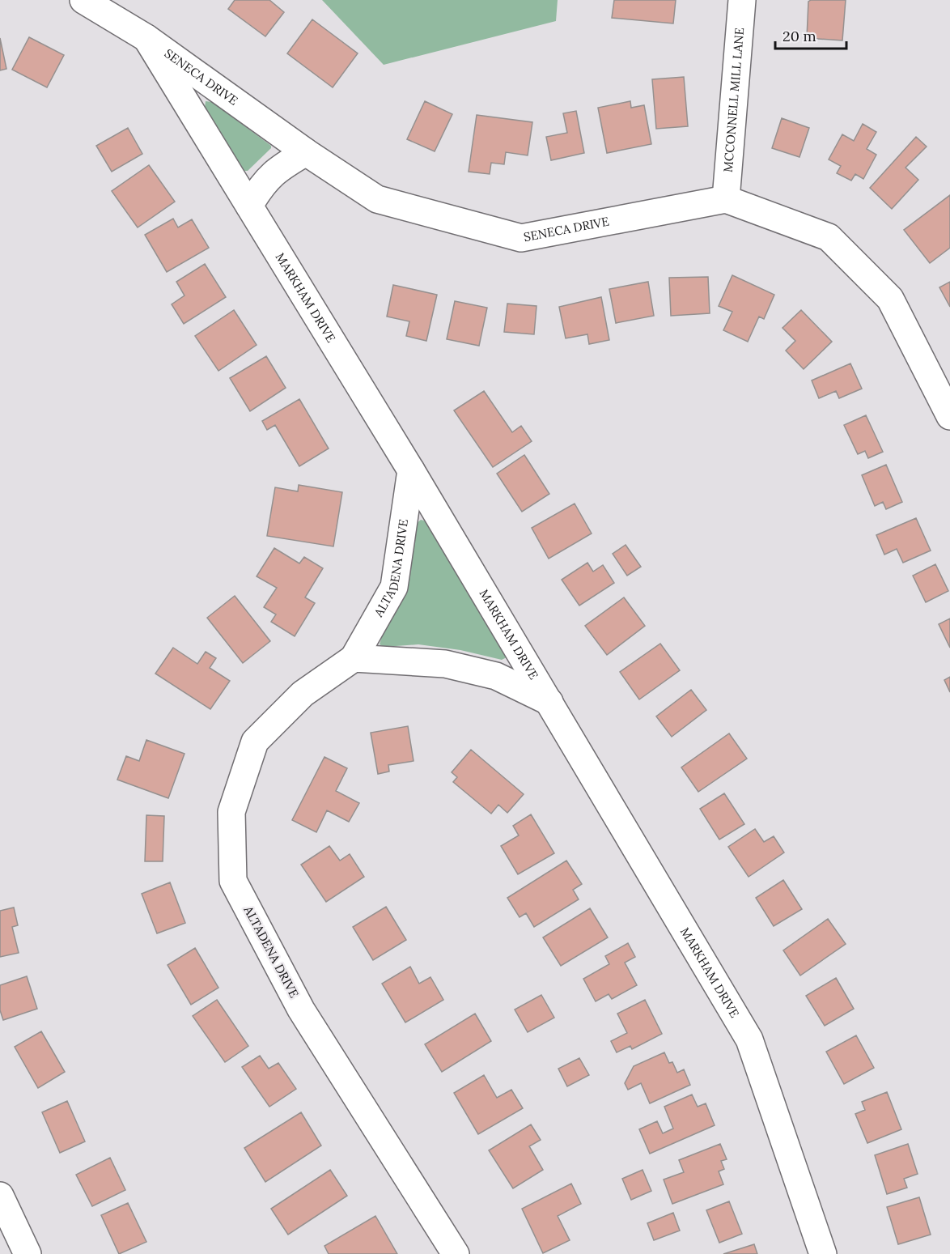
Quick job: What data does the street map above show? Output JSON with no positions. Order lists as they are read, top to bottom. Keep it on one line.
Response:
{"streets":{"street":["SENECA DRIVE","MCCONNELL MILL LANE","MARKHAM DRIVE","ALTADENA DRIVE"]},"crossings":[["SENECA DRIVE","MCCONNELL MILL LANE"],["SENECA DRIVE","MARKHAM DRIVE"],["MARKHAM DRIVE","ALTADENA DRIVE"]],"scale_bar":"20 m"}
